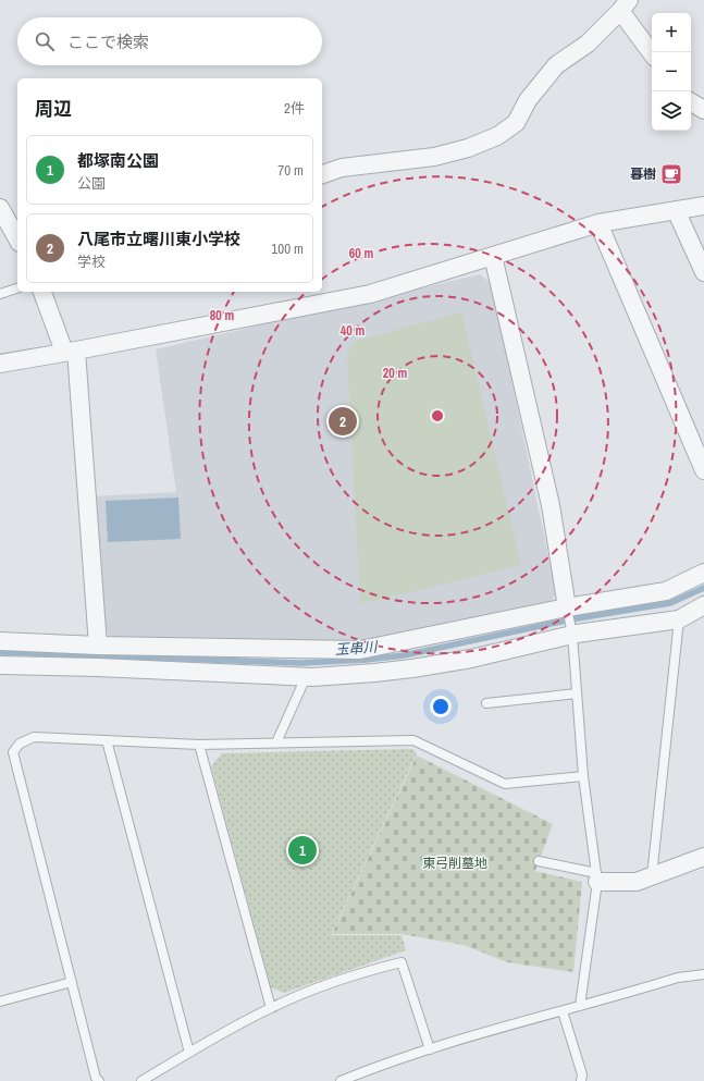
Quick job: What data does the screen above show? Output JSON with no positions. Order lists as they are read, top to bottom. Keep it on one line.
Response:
{"water":["玉串川"],"parks":["東弓削墓地"],"places":{"cafe":["暮樹"]},"page":{"map_buttons":["+","−"],"search":"ここで検索","heading":["周辺","2件"],"list":[{"mark":"1","name":"都塚南公園","note":"公園","value":"70 m"},{"mark":"2","name":"八尾市立曙川東小学校","note":"学校","value":"100 m"}],"pins":["2","1"]},"rings":["60 m","80 m","40 m","20 m"]}
